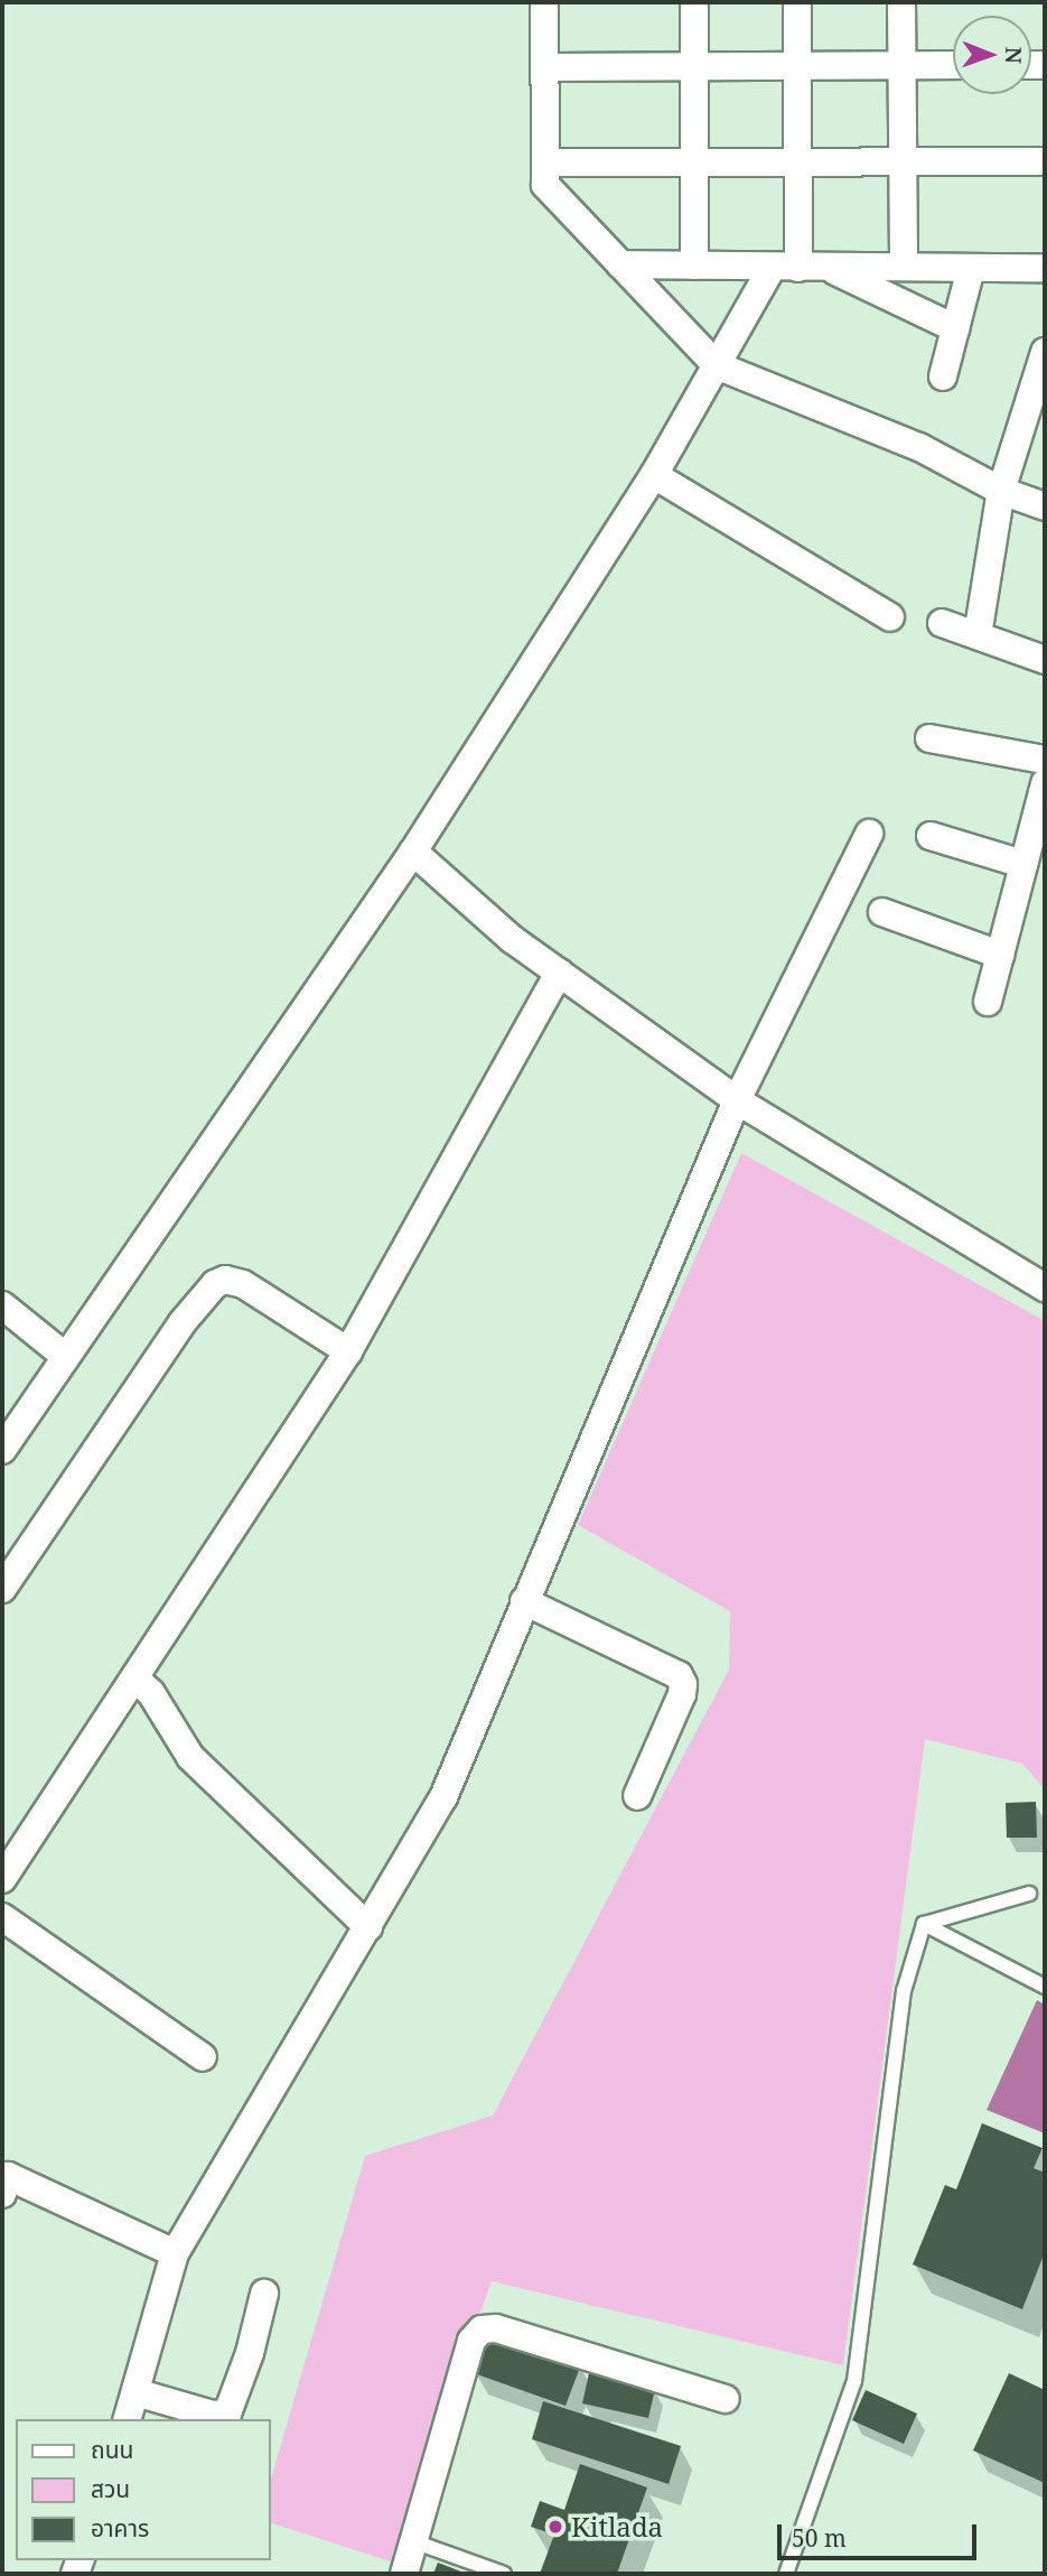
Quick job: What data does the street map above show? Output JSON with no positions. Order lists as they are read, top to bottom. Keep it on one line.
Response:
{"places":["Kitlada"],"legend":["ถนน","สวน","อาคาร"],"scale_bar":"50 m","north":"right"}
